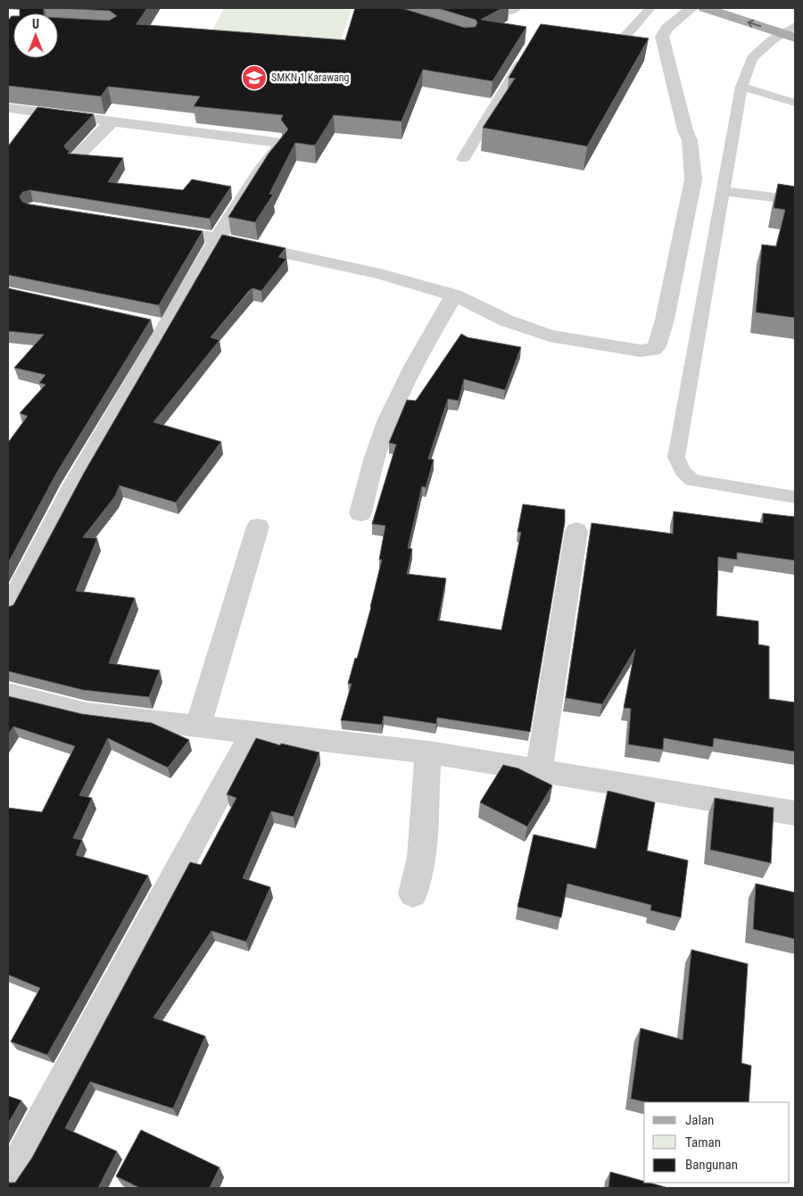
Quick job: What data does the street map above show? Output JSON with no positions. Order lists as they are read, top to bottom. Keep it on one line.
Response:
{"places":{"school or university":["SMKN 1 Karawang"]},"legend":["Jalan","Taman","Bangunan"],"north":"top"}
